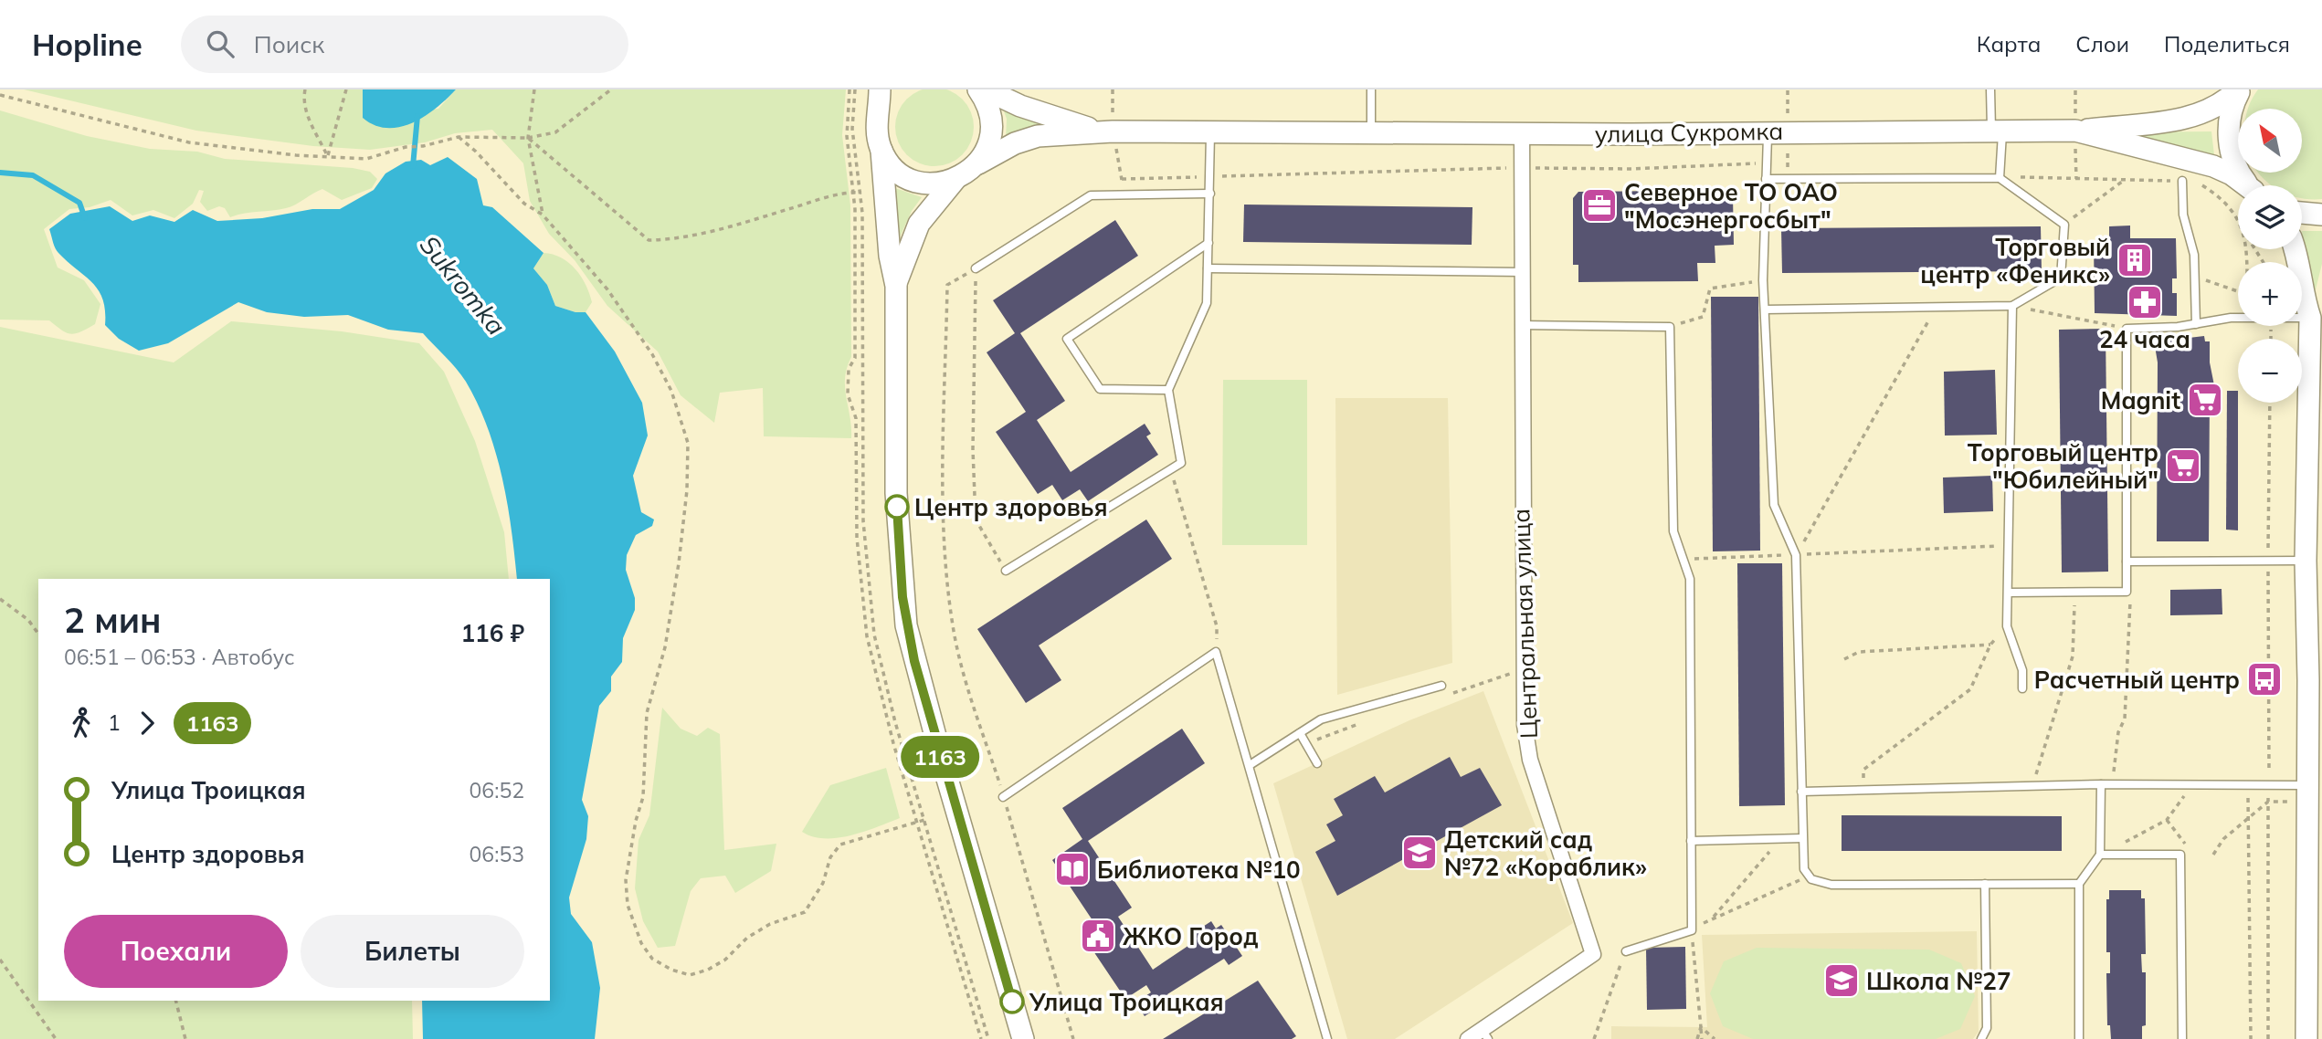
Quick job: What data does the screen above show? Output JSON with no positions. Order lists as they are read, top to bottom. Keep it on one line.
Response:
{"streets":{"street":["улица Сукромка","Центральная улица"]},"crossings":[["улица Сукромка","Центральная улица"]],"water":["Sukromka"],"places":{"office":["Северное ТО ОАО \"Мосэнергосбыт\""],"building":["Торговый центр «Феникс»"],"pharmacy":["24 часа"],"supermarket":["Magnit","Торговый центр \"Юбилейный\""],"other":["Центр здоровья","Улица Троицкая"],"bus stop":["Расчетный центр"],"school or university":["Детский сад №72 «Кораблик»","Школа №27"],"library":["Библиотека №10"],"public building":["ЖКО Город"]},"lines":["bus line 1163"],"north":"top left","page":{"header":"Hopline","search":"Поиск","nav":["Карта","Слои","Поделиться"],"on_map":"1163","map_buttons":["+","−"],"heading":["2 мин","06:51 – 06:53 · Автобус","116 ₽"],"legs":["1","1163"],"list":[{"name":"Улица Троицкая","value":"06:52"},{"name":"Центр здоровья","value":"06:53"}],"buttons":["Поехали","Билеты"]}}
